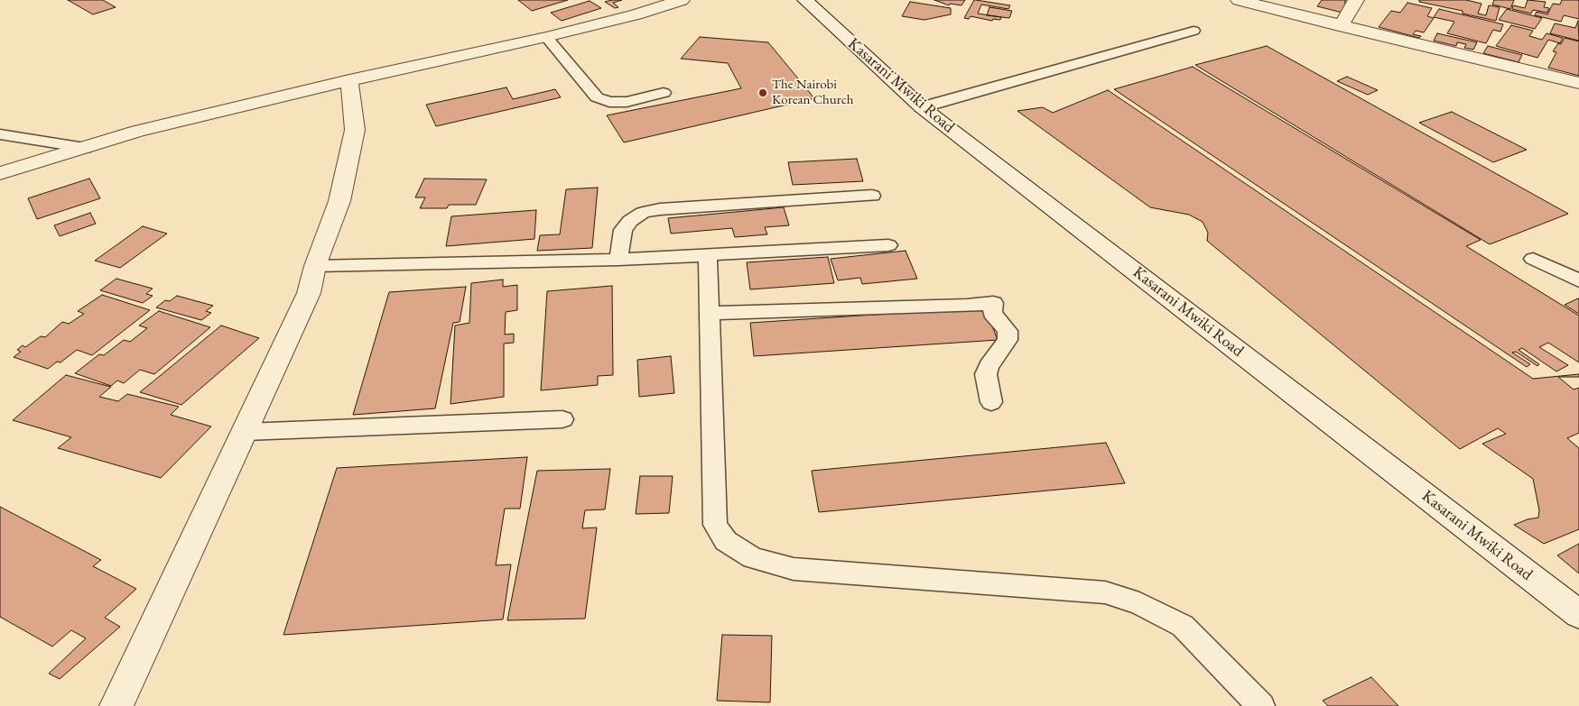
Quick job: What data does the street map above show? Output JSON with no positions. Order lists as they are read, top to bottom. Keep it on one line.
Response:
{"streets":{"street":["Kasarani Mwiki Road"]},"places":["The Nairobi Korean Church"]}
